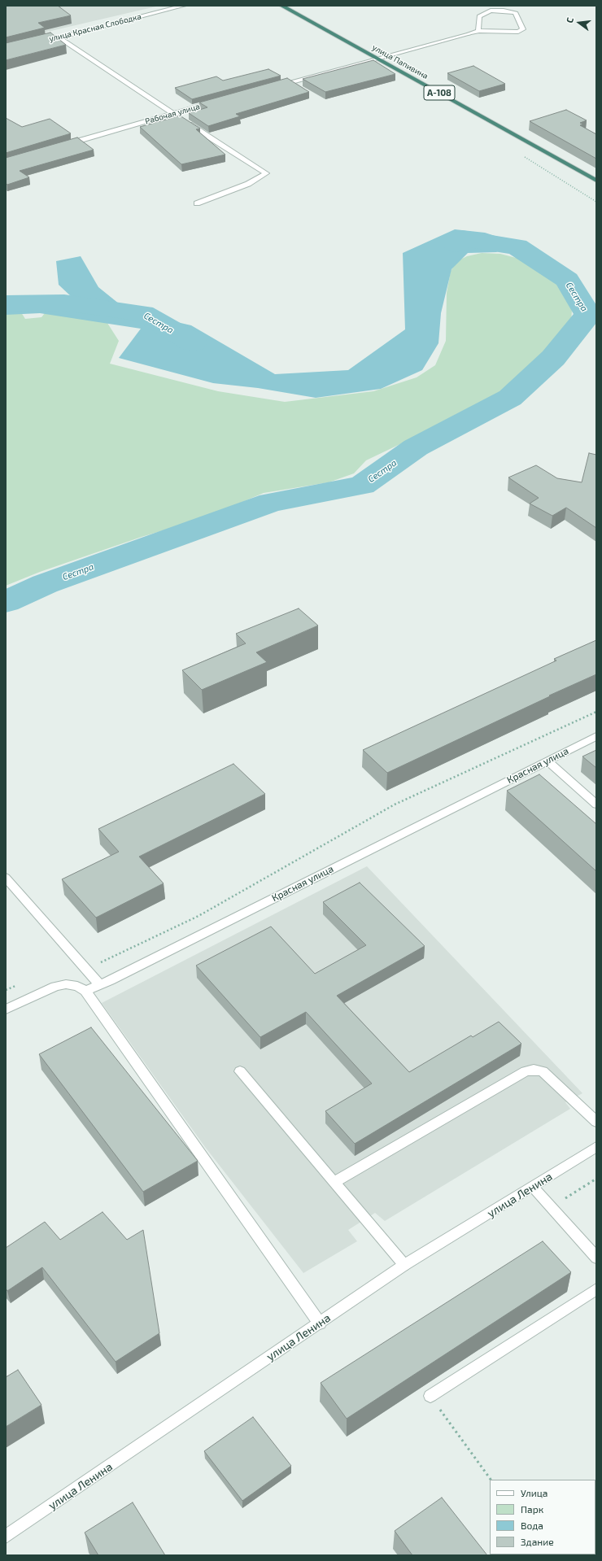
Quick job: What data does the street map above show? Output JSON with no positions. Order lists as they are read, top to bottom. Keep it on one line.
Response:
{"streets":{"highway":["улица Папивина","А-108"],"street":["улица Красная Слободка","Рабочая улица","Красная улица","улица Ленина"]},"water":["Сестра"],"legend":["Улица","Парк","Вода","Здание"],"north":"left"}
